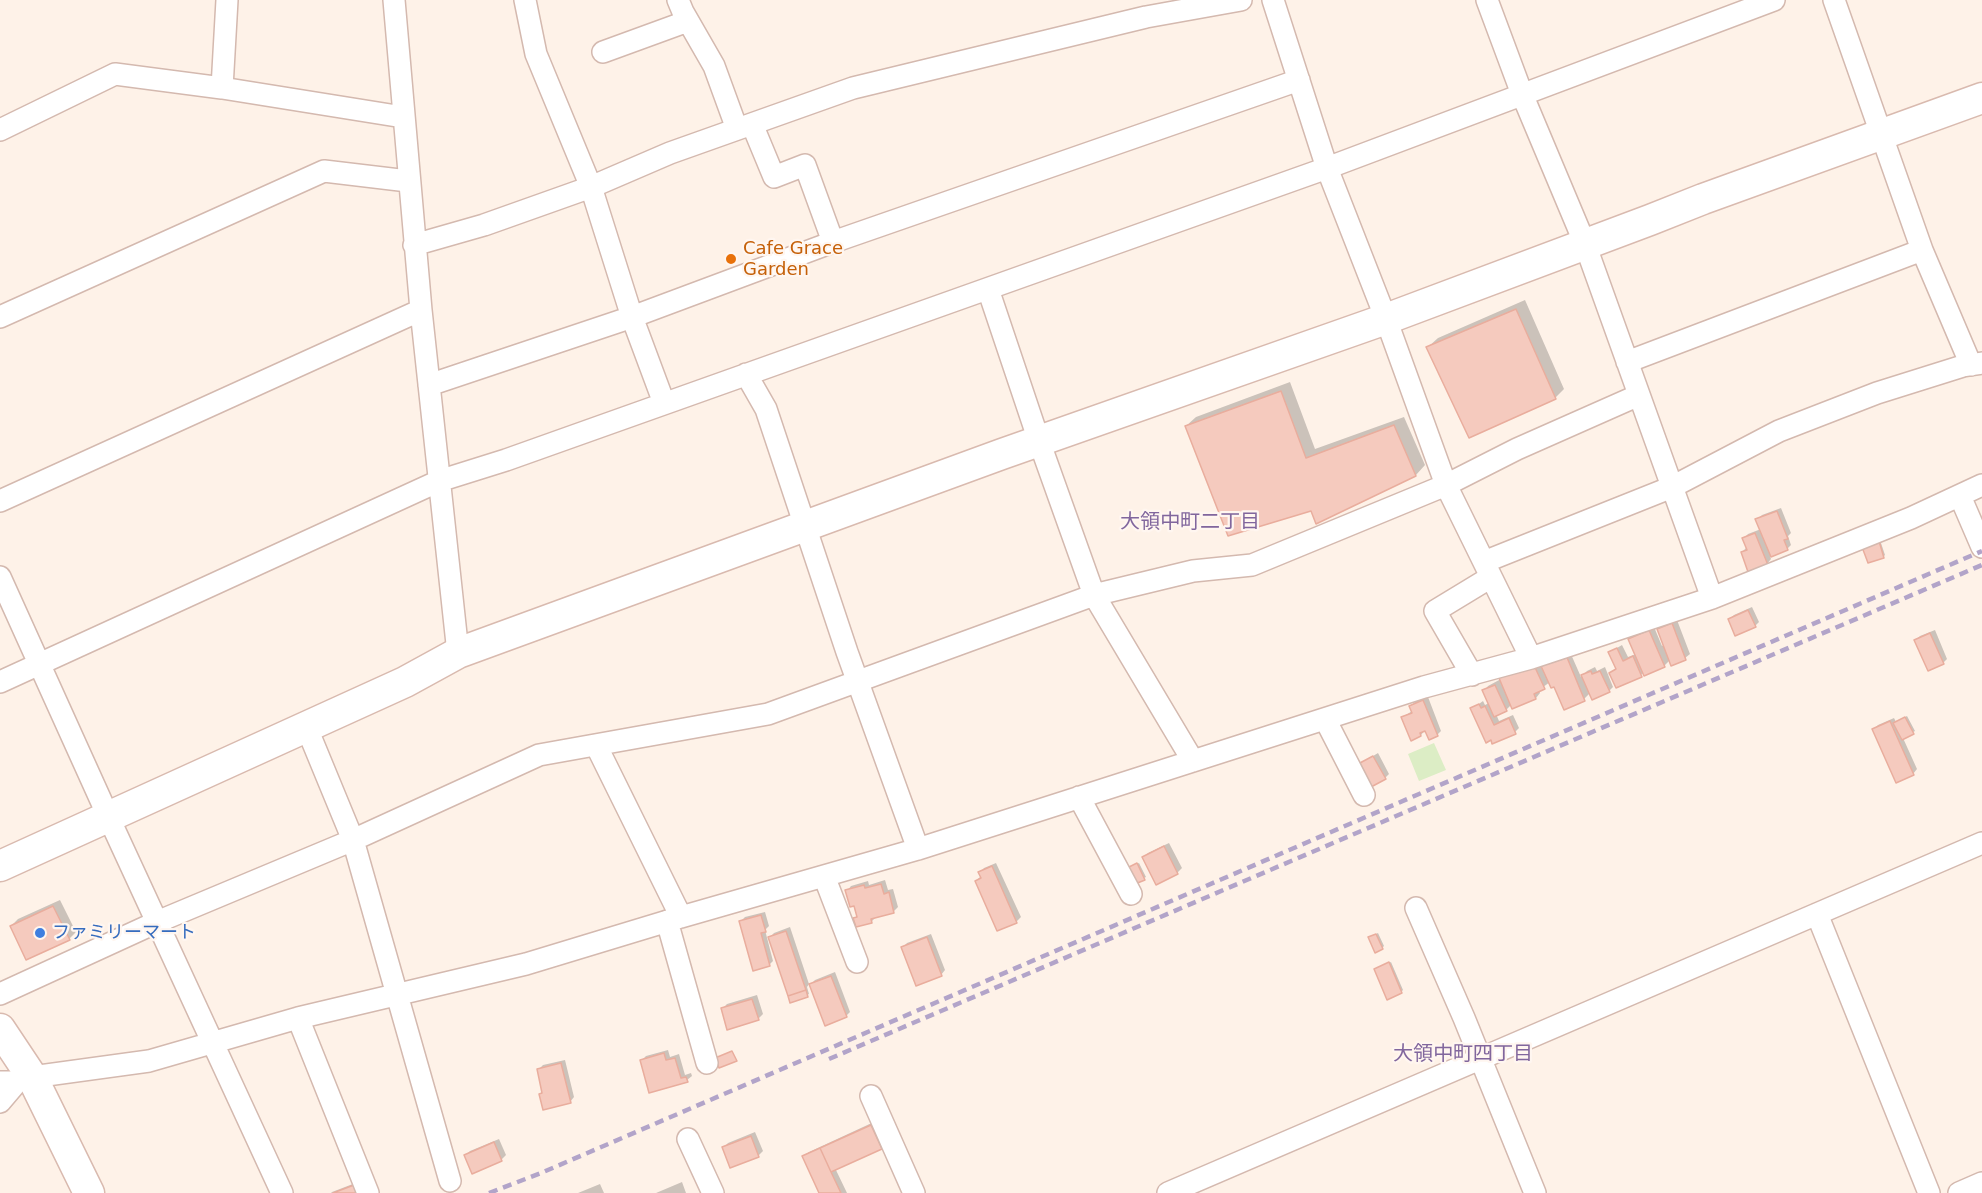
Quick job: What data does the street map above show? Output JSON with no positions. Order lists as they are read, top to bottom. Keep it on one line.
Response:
{"districts":["大領中町二丁目","大領中町四丁目"],"places":["Cafe Grace Garden","ファミリーマート"]}
